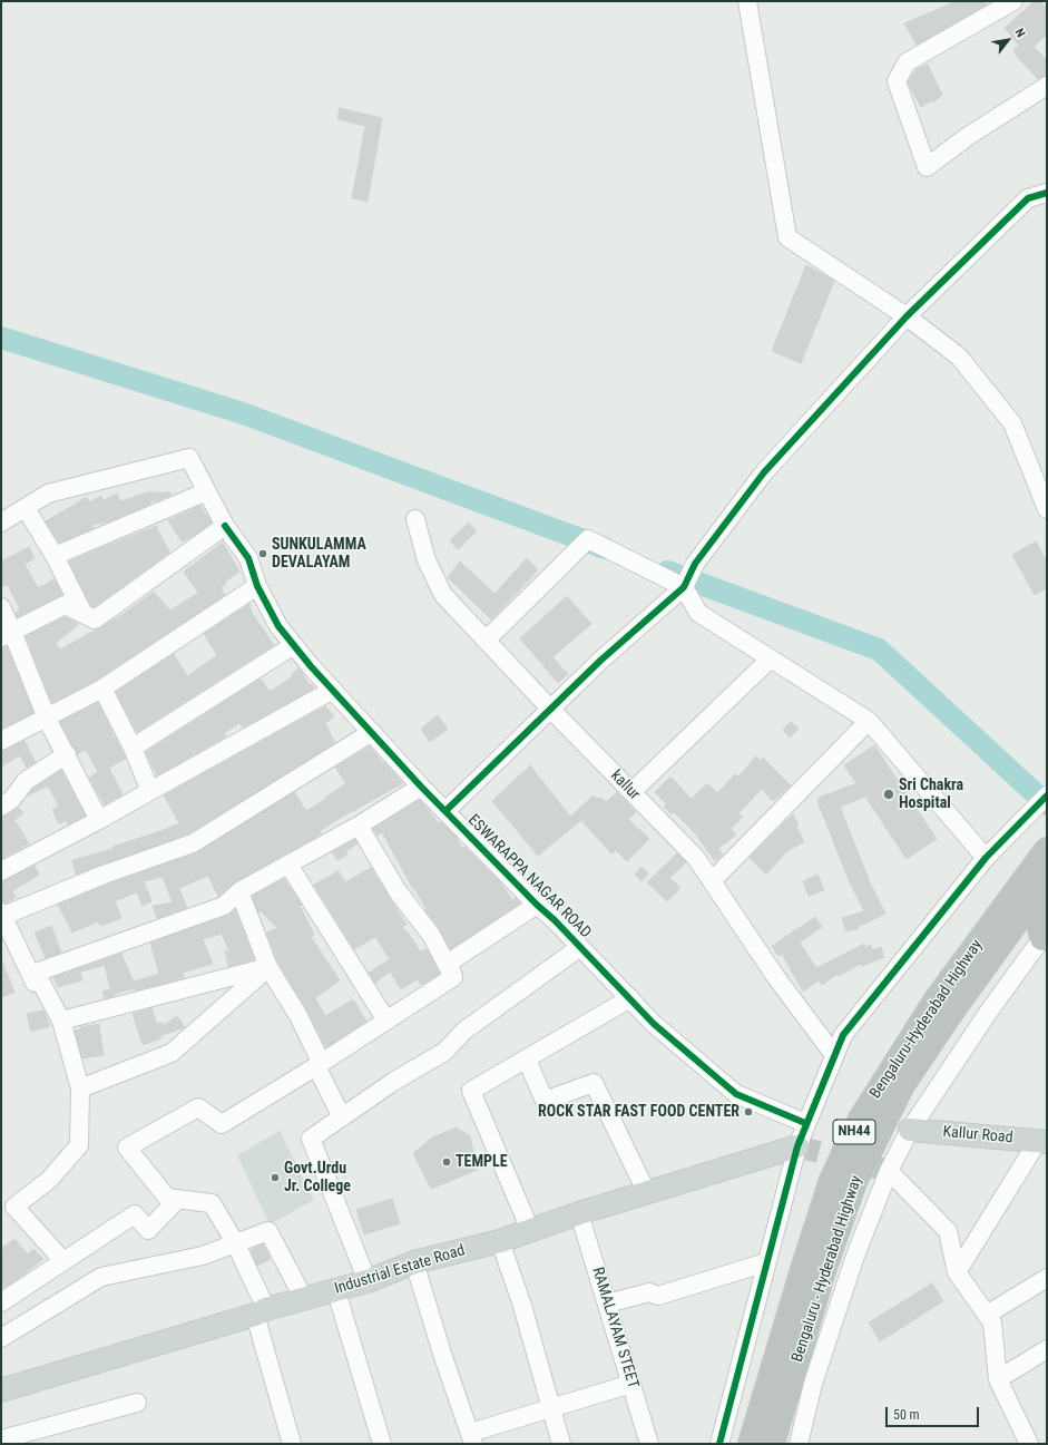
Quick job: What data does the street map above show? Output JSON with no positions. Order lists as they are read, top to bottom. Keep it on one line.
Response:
{"streets":{"highway":["Bengaluru-Hyderabad Highway","NH44","Bengaluru - Hyderabad Highway"],"main road":["Kallur Road","Industrial Estate Road"],"street":["kallur","ESWARAPPA NAGAR ROAD","RAMALAYAM STEET"]},"crossings":[["Bengaluru-Hyderabad Highway","Bengaluru - Hyderabad Highway"],["Industrial Estate Road","RAMALAYAM STEET"]],"places":["SUNKULAMMA DEVALAYAM","Sri Chakra Hospital","ROCK STAR FAST FOOD CENTER","TEMPLE","Govt.Urdu Jr. College"],"scale_bar":"50 m","north":"top right"}
